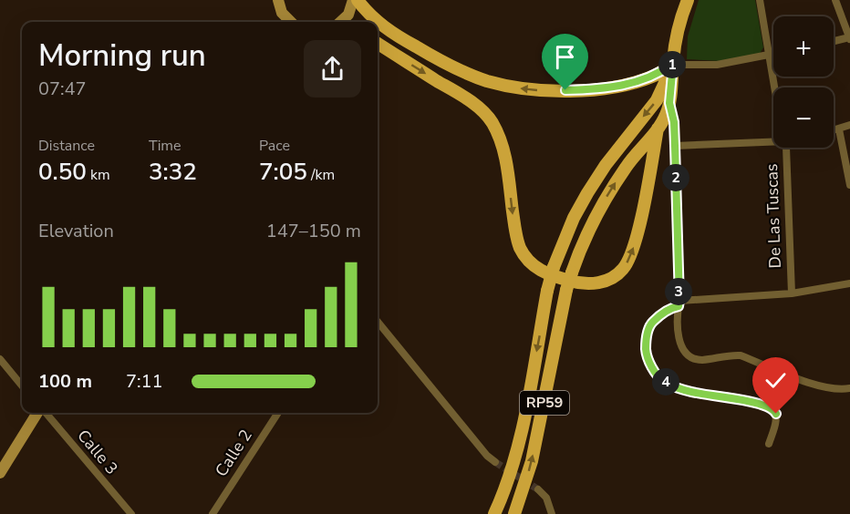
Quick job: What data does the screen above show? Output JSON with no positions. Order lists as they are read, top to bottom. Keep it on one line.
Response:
{"streets":{"main road":["RP59"],"street":["De Las Tuscas","Calle 3","Calle 2"]},"page":{"map_buttons":["+","−"],"heading":["Morning run","07:47"],"pins":["1","2","3","4"],"stats":[["Distance","0.50 km"],["Time","3:32"],["Pace","7:05 /km"]],"chart":["Elevation","147–150 m"],"list":[{"name":"100 m","note":"7:11"}]}}
